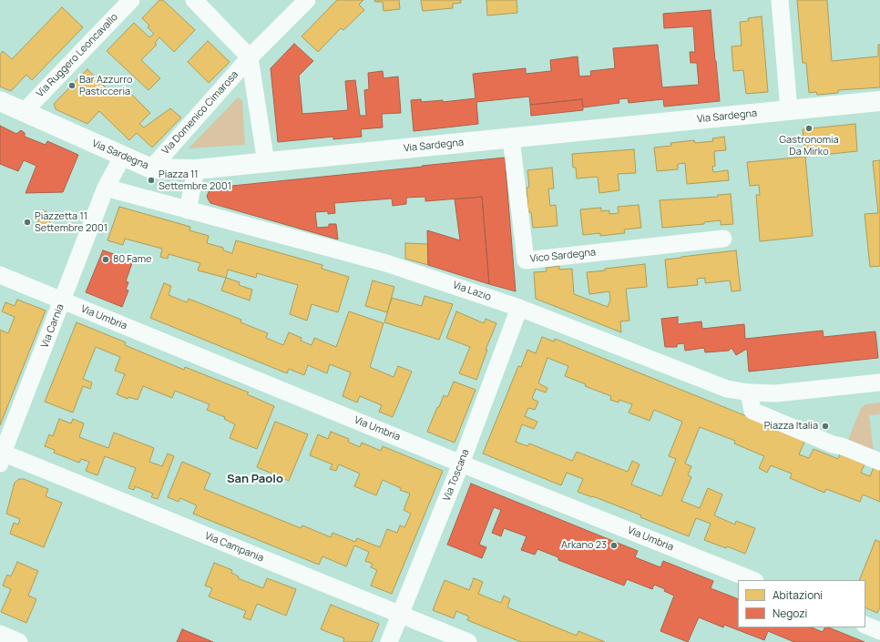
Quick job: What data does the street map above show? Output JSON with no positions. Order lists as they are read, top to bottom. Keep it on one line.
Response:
{"streets":{"street":["Via Ruggero Leoncavallo","Via Domenico Cimarosa","Via Sardegna","Vico Sardegna","Via Lazio","Via Umbria","Via Carnia","Via Toscana","Via Campania"]},"crossings":[["Via Ruggero Leoncavallo","Via Sardegna"],["Via Domenico Cimarosa","Via Sardegna"],["Via Sardegna","Vico Sardegna"],["Via Lazio","Via Toscana"],["Via Umbria","Via Carnia"],["Via Umbria","Via Toscana"],["Via Carnia","Via Campania"],["Via Toscana","Via Campania"]],"districts":["San Paolo"],"places":["Bar Azzurro Pasticceria","Gastronomia Da Mirko","Piazza 11 Settembre 2001","Piazzetta 11 Settembre 2001","80 Fame","Piazza Italia","Arkano 23"],"legend":["Abitazioni","Negozi"]}
